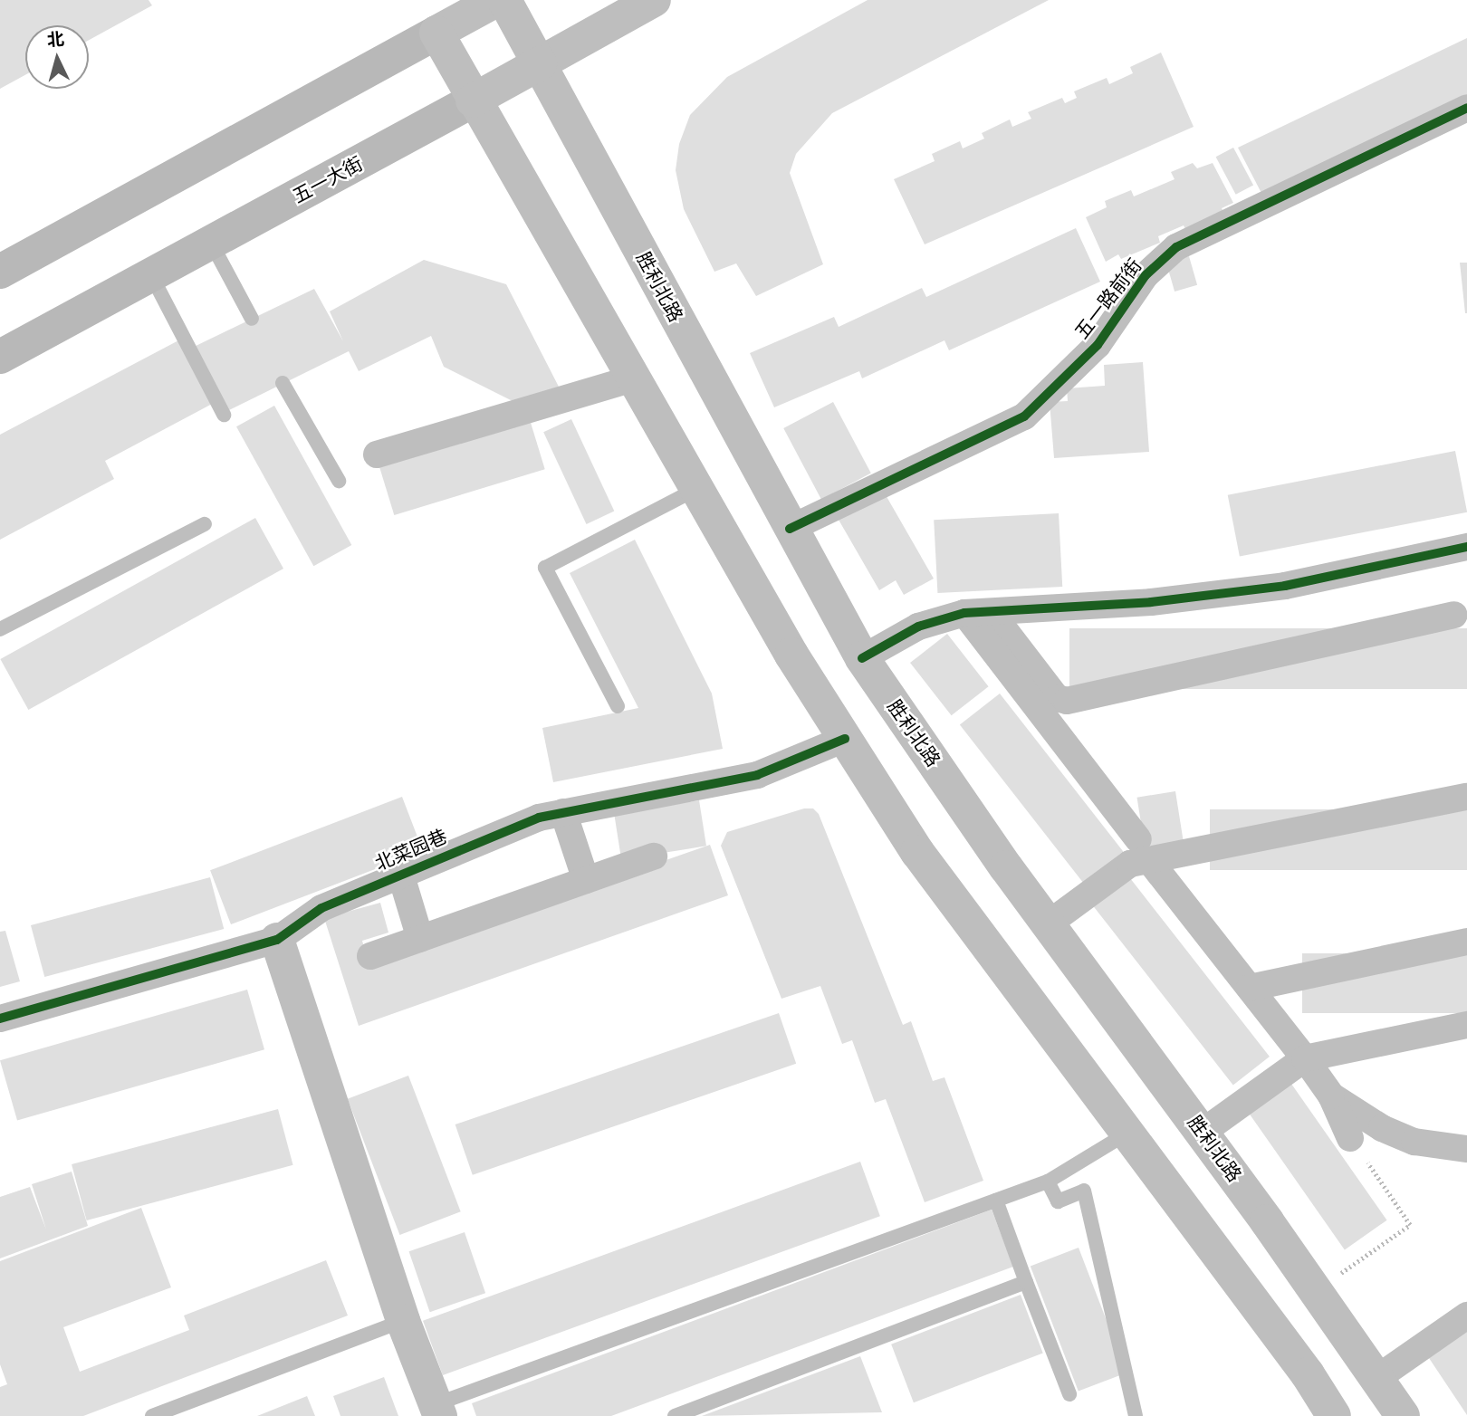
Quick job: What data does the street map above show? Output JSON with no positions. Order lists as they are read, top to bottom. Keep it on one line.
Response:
{"streets":{"main road":["五一大街","胜利北路"],"street":["五一路前街","北菜园巷"]},"crossings":[["五一大街","胜利北路"],["胜利北路","五一路前街"]],"north":"top"}
